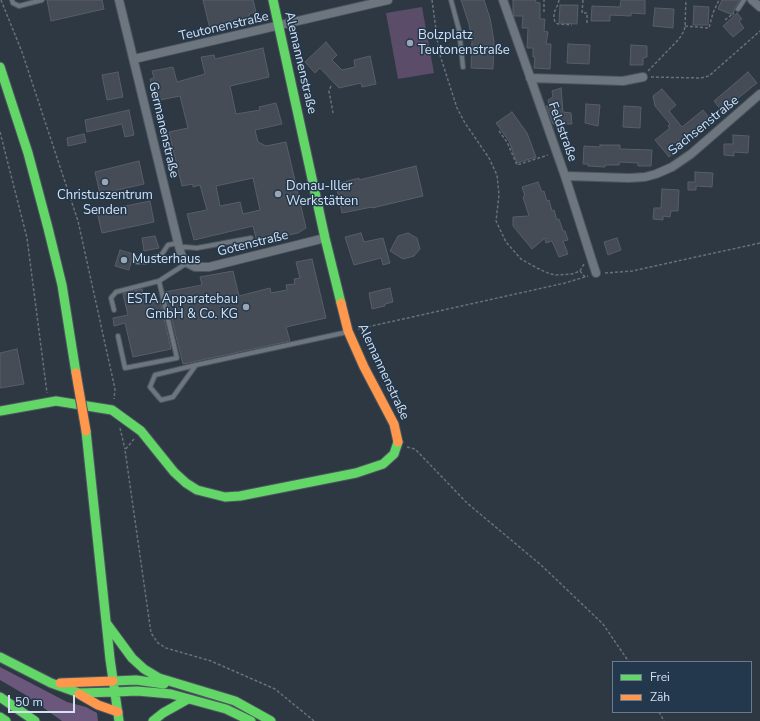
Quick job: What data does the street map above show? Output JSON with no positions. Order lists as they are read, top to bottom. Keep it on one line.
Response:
{"streets":{"main road":["Alemannenstraße"],"street":["Teutonenstraße","Sachsenstraße","Germanenstraße","Feldstraße","Gotenstraße"]},"crossings":[["Teutonenstraße","Alemannenstraße"],["Teutonenstraße","Germanenstraße"],["Alemannenstraße","Gotenstraße"],["Sachsenstraße","Feldstraße"],["Germanenstraße","Gotenstraße"]],"places":["Bolzplatz Teutonenstraße","Christuszentrum Senden","Donau-Iller Werkstätten","Musterhaus","ESTA Apparatebau GmbH & Co. KG"],"legend":["Frei","Zäh"],"scale_bar":"50 m"}
